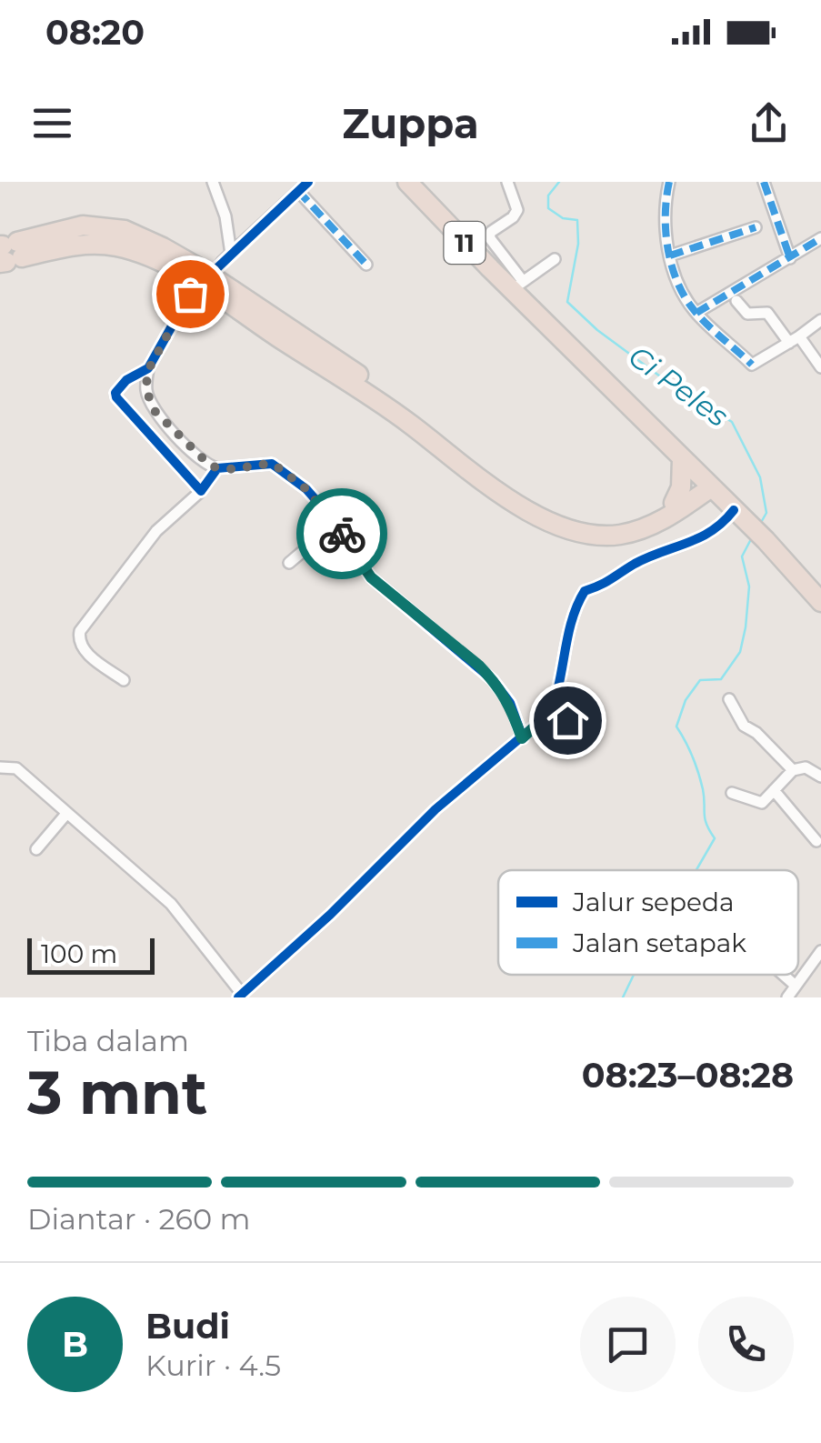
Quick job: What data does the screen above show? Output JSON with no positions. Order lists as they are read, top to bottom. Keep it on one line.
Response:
{"streets":{"highway":["11"]},"water":["Ci Peles"],"legend":["Jalur sepeda","Jalan setapak"],"scale_bar":"100 m","page":{"status":"08:20","header":"Zuppa","scale":"100 m","heading":["3 mnt","Tiba dalam","08:23–08:28"],"panel":["Budi","Kurir · 4.5"],"bar":"Diantar · 260 m","round":"B"}}
